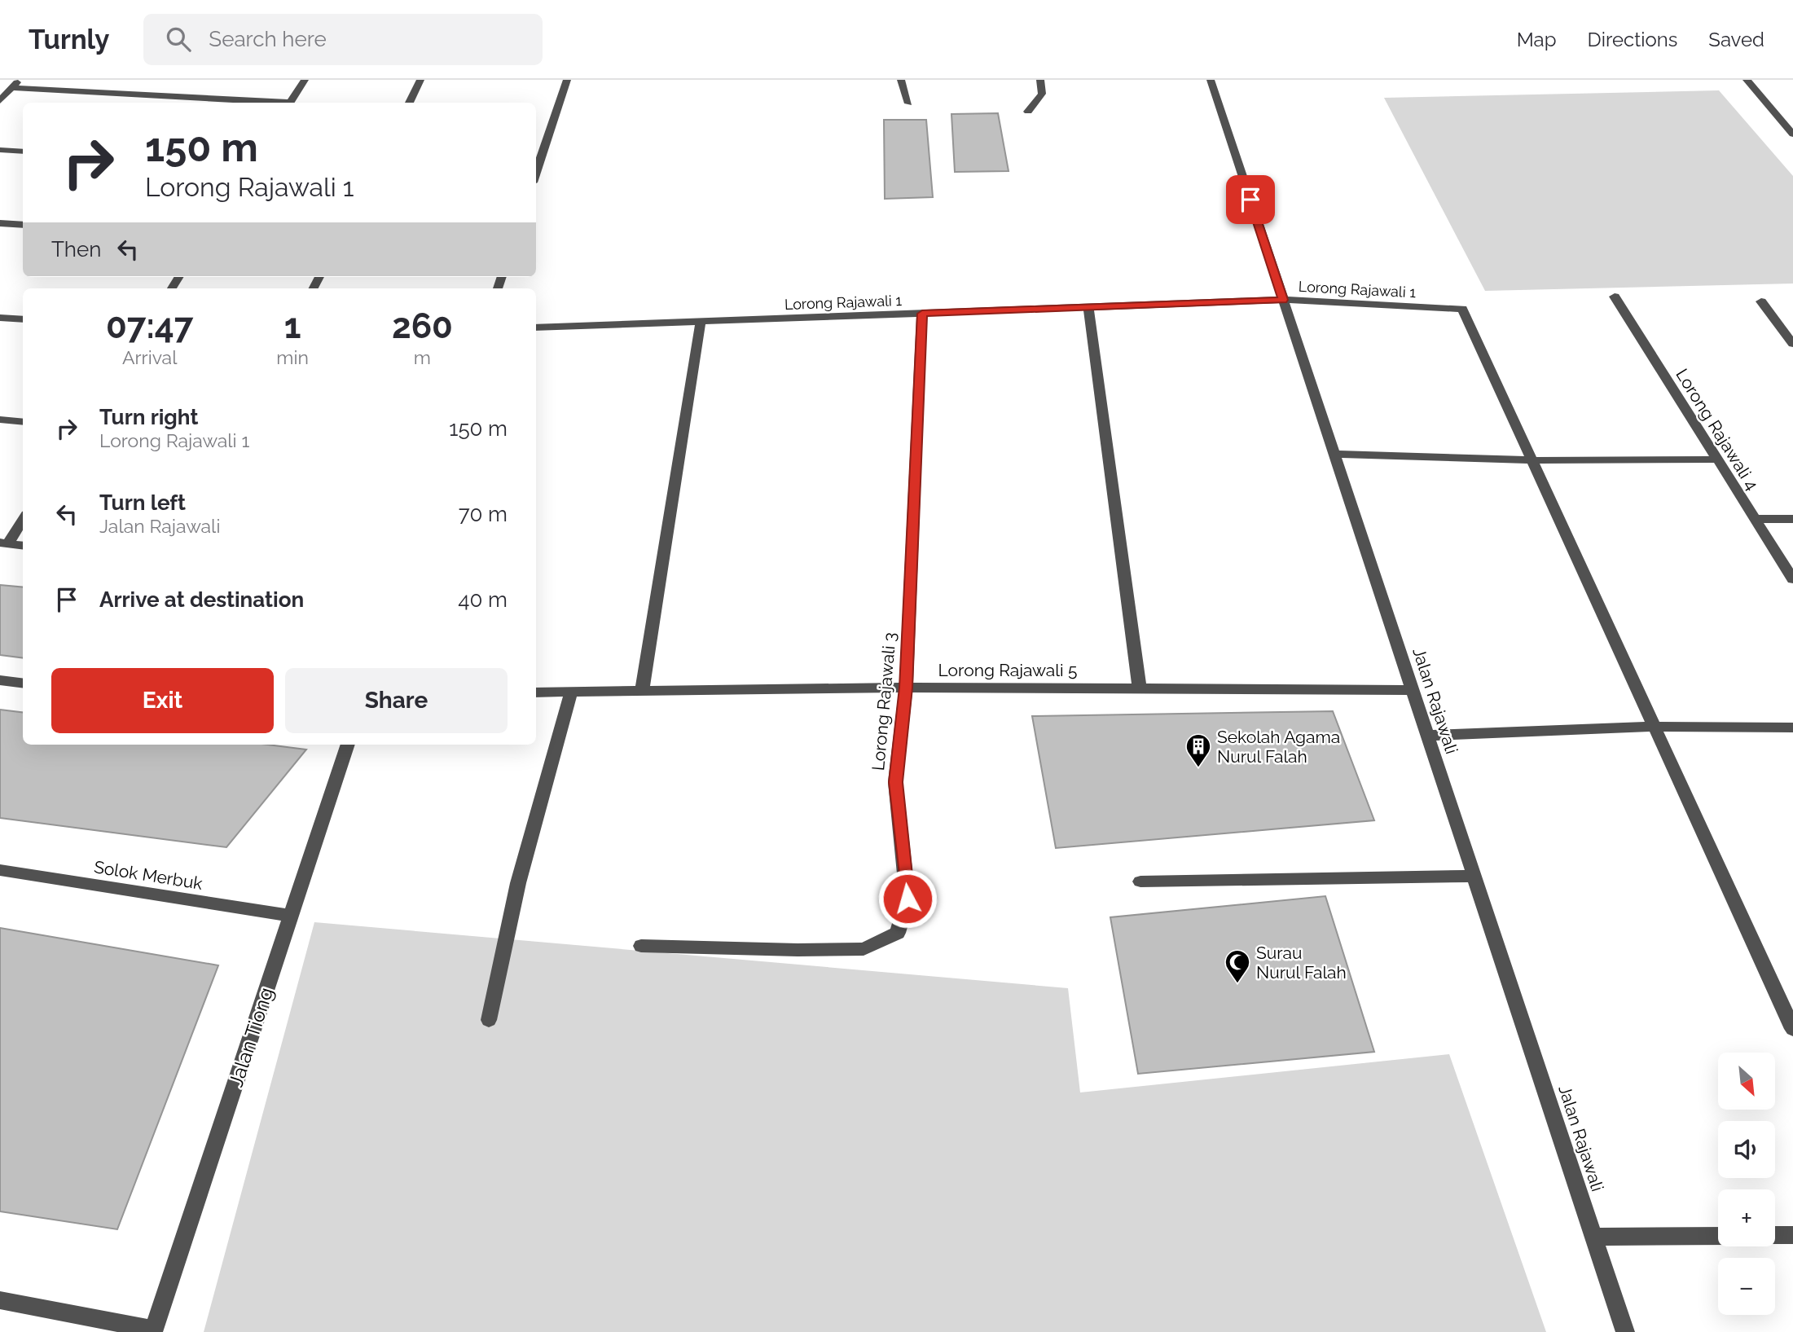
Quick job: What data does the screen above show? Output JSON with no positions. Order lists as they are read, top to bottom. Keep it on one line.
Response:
{"streets":{"street":["Lorong Rajawali 1","Lorong Rajawali 4","Lorong Rajawali 5","Jalan Rajawali","Lorong Rajawali 3","Solok Merbuk","Jalan Tiong"]},"crossings":[["Lorong Rajawali 1","Jalan Rajawali"],["Lorong Rajawali 1","Lorong Rajawali 3"],["Lorong Rajawali 5","Jalan Rajawali"],["Lorong Rajawali 5","Lorong Rajawali 3"],["Solok Merbuk","Jalan Tiong"]],"places":{"building":["Sekolah Agama Nurul Falah"],"mosque":["Surau Nurul Falah"]},"north":"bottom right","page":{"header":"Turnly","search":"Search here","nav":["Map","Directions","Saved"],"turn":["150 m","Lorong Rajawali 1"],"then":"Then","eta":["07:47","Arrival","1","min","260","m"],"list":[{"name":"Turn right","note":"Lorong Rajawali 1","value":"150 m"},{"name":"Turn left","note":"Jalan Rajawali","value":"70 m"},{"name":"Arrive at destination","value":"40 m"}],"buttons":["Exit","Share"],"map_buttons":["+","−"]}}
